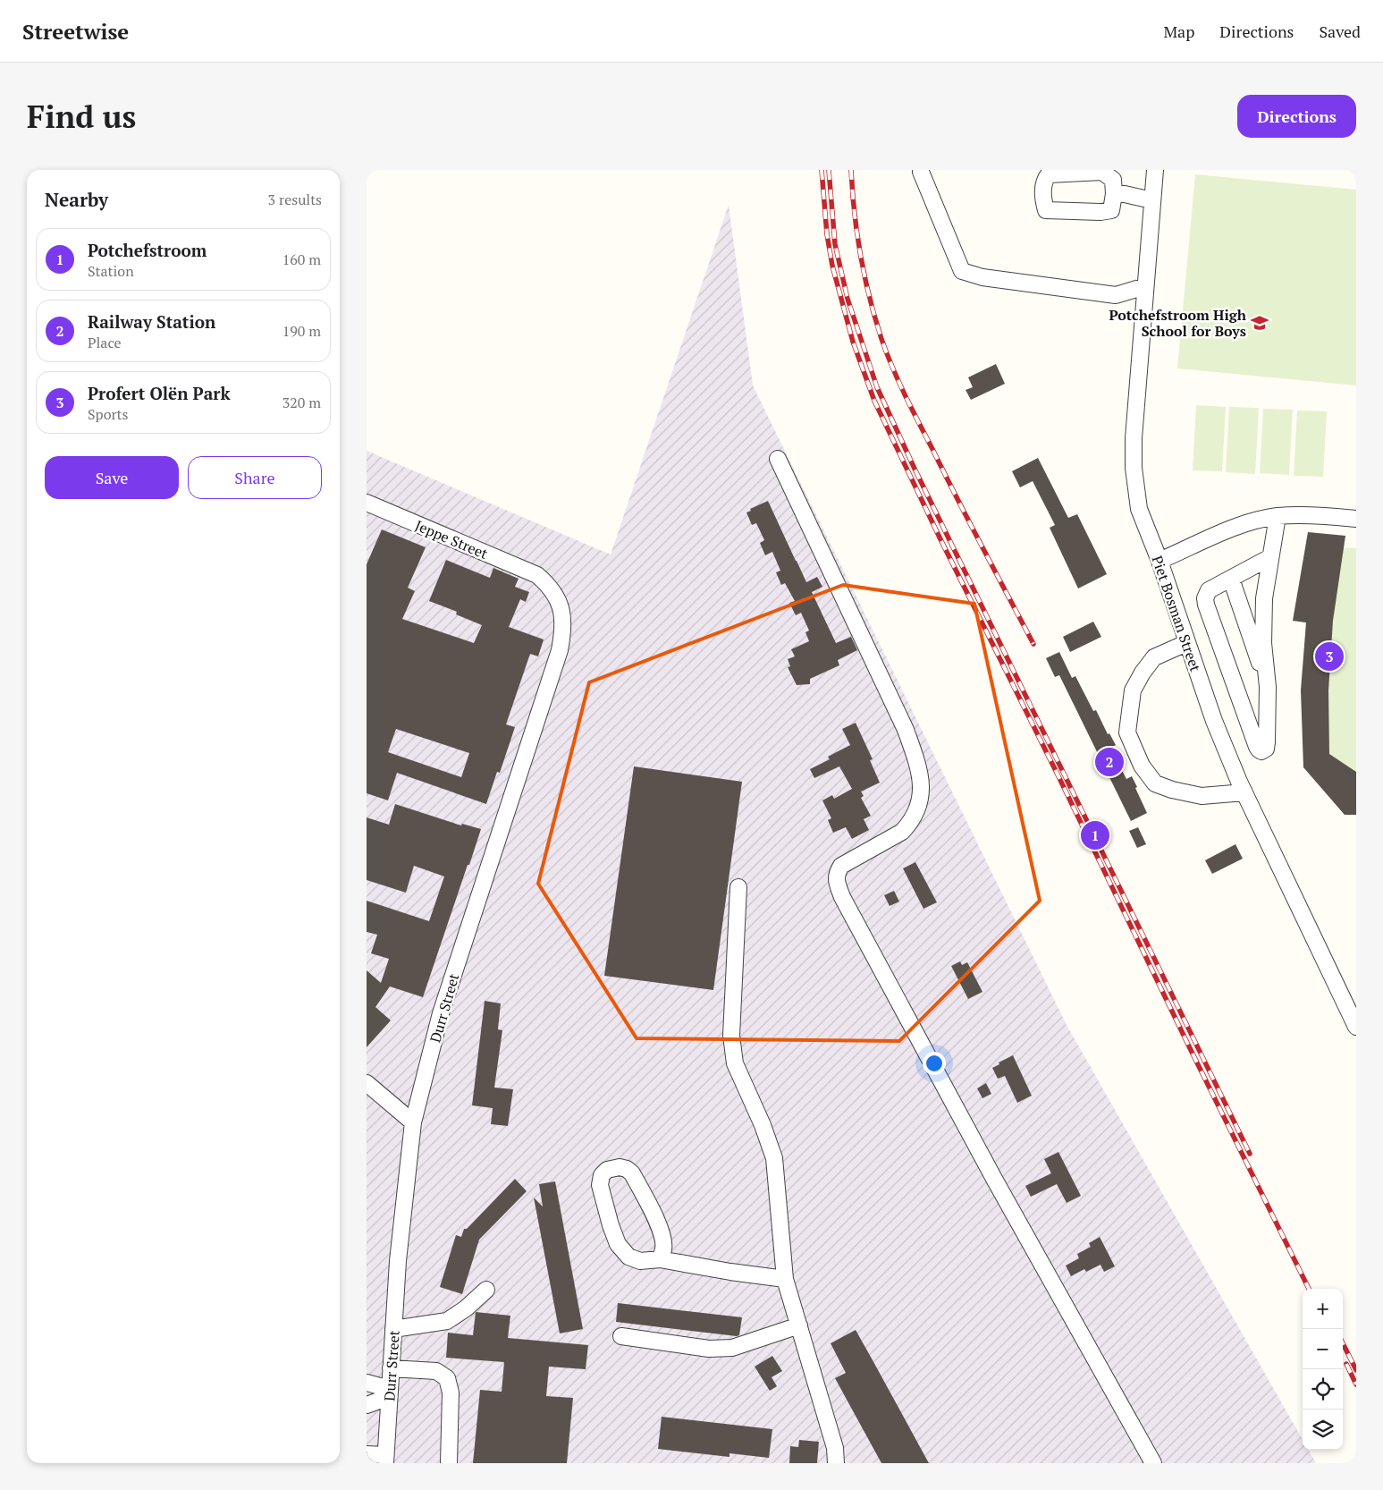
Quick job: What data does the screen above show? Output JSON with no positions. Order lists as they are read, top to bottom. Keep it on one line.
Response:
{"streets":{"street":["Jeppe Street","Piet Bosman Street","Durr Street"]},"crossings":[["Jeppe Street","Durr Street"]],"places":{"school or university":["Potchefstroom High School for Boys"]},"page":{"header":"Streetwise","nav":["Map","Directions","Saved"],"buttons":["Directions",["Save","Share"]],"title":"Find us","heading":["Nearby","3 results"],"list":[{"mark":"1","name":"Potchefstroom","note":"Station","value":"160 m"},{"mark":"2","name":"Railway Station","note":"Place","value":"190 m"},{"mark":"3","name":"Profert Olën Park","note":"Sports","value":"320 m"}],"pins":["3","2","1"],"map_buttons":["+","−"]}}
